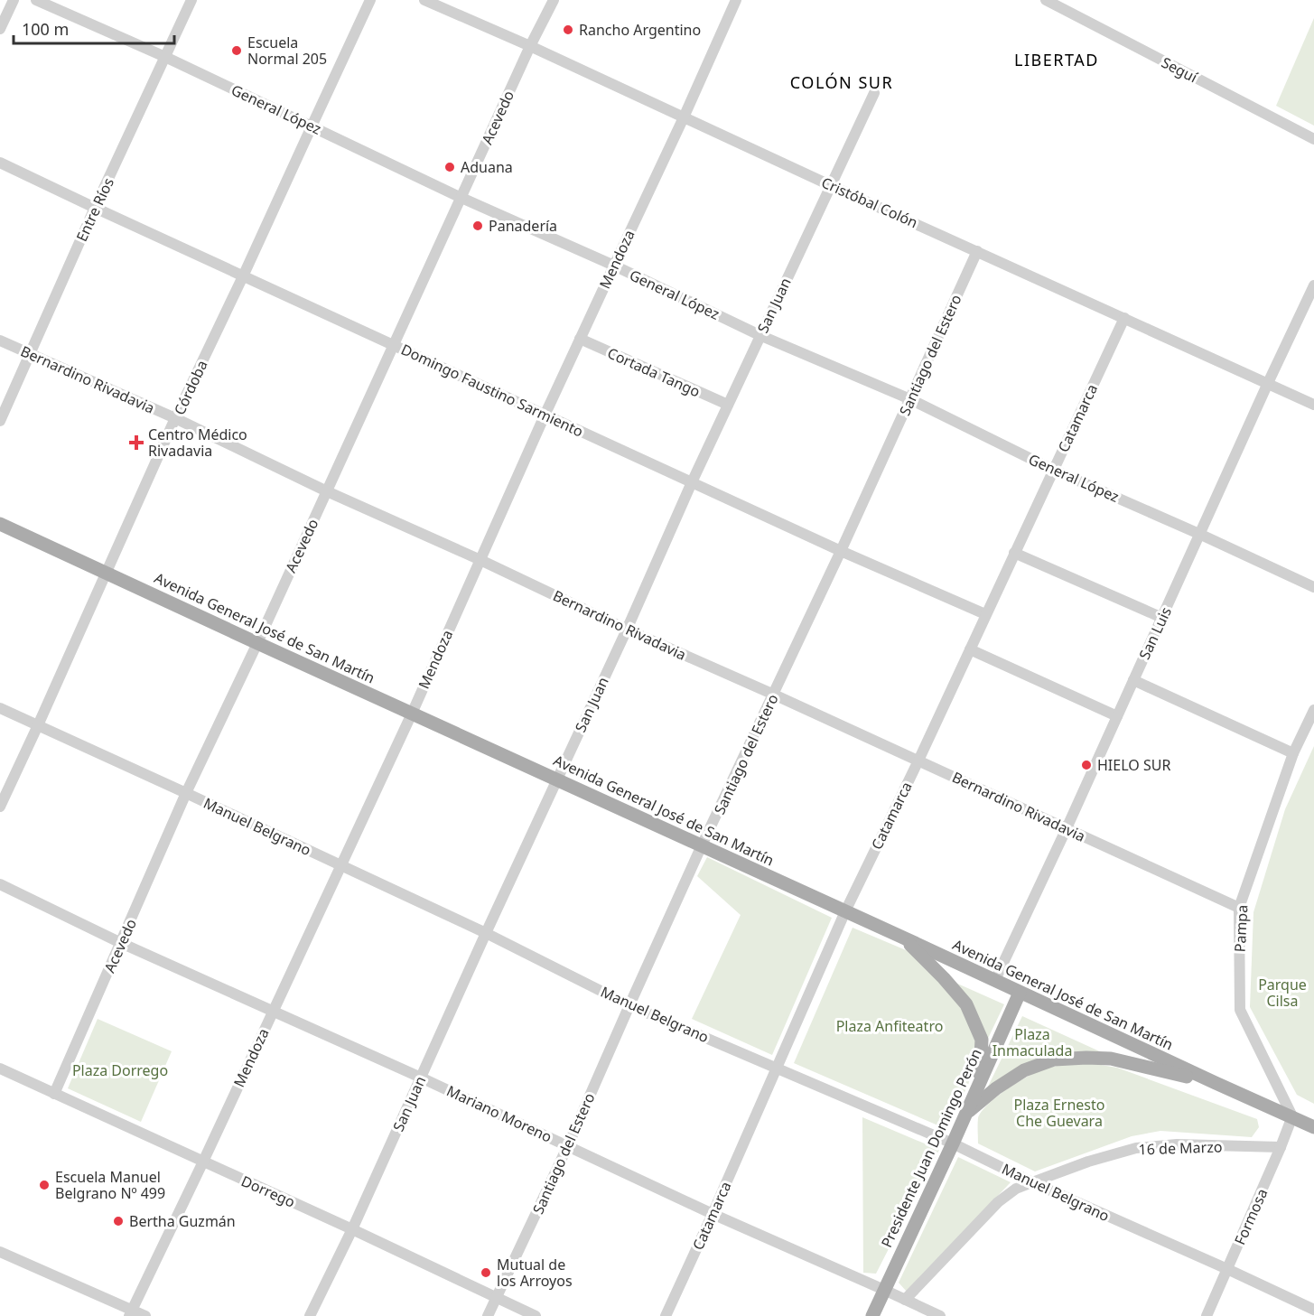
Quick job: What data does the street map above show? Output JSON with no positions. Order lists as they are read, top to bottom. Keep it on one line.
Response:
{"streets":{"main road":["Avenida General José de San Martín","Presidente Juan Domingo Perón"],"street":["Seguí","General López","Acevedo","Cristóbal Colón","Entre Ríos","Mendoza","San Juan","Santiago del Estero","Cortada Tango","Bernardino Rivadavia","Córdoba","Domingo Faustino Sarmiento","Catamarca","San Luis","Manuel Belgrano","Pampa","Mariano Moreno","16 de Marzo","Dorrego","Formosa"]},"crossings":[["General López","Acevedo"],["General López","Entre Ríos"],["General López","Mendoza"],["General López","San Juan"],["General López","Santiago del Estero"],["General López","Córdoba"],["General López","Catamarca"],["General López","San Luis"],["Acevedo","Cristóbal Colón"],["Acevedo","Bernardino Rivadavia"],["Acevedo","Domingo Faustino Sarmiento"],["Acevedo","Avenida General José de San Martín"],["Acevedo","Manuel Belgrano"],["Acevedo","Mariano Moreno"],["Acevedo","Dorrego"],["Cristóbal Colón","Mendoza"],["Cristóbal Colón","San Juan"],["Cristóbal Colón","Santiago del Estero"],["Cristóbal Colón","Catamarca"],["Cristóbal Colón","San Luis"],["Entre Ríos","Bernardino Rivadavia"],["Entre Ríos","Domingo Faustino Sarmiento"],["Mendoza","Cortada Tango"],["Mendoza","Bernardino Rivadavia"],["Mendoza","Domingo Faustino Sarmiento"],["Mendoza","Avenida General José de San Martín"],["Mendoza","Manuel Belgrano"],["Mendoza","Mariano Moreno"],["Mendoza","Dorrego"],["San Juan","Cortada Tango"],["San Juan","Bernardino Rivadavia"],["San Juan","Domingo Faustino Sarmiento"],["San Juan","Avenida General José de San Martín"],["San Juan","Manuel Belgrano"],["San Juan","Mariano Moreno"],["San Juan","Dorrego"],["Santiago del Estero","Bernardino Rivadavia"],["Santiago del Estero","Domingo Faustino Sarmiento"],["Santiago del Estero","Avenida General José de San Martín"],["Santiago del Estero","Manuel Belgrano"],["Santiago del Estero","Mariano Moreno"],["Santiago del Estero","Dorrego"],["Bernardino Rivadavia","Córdoba"],["Bernardino Rivadavia","Catamarca"],["Bernardino Rivadavia","San Luis"],["Bernardino Rivadavia","Pampa"],["Córdoba","Domingo Faustino Sarmiento"],["Córdoba","Avenida General José de San Martín"],["Córdoba","Manuel Belgrano"],["Domingo Faustino Sarmiento","Catamarca"],["Catamarca","Avenida General José de San Martín"],["Catamarca","Manuel Belgrano"],["Catamarca","Mariano Moreno"],["Avenida General José de San Martín","San Luis"],["Avenida General José de San Martín","Pampa"],["Avenida General José de San Martín","Presidente Juan Domingo Perón"],["Avenida General José de San Martín","Formosa"],["Manuel Belgrano","Presidente Juan Domingo Perón"],["Manuel Belgrano","16 de Marzo"],["Manuel Belgrano","Formosa"],["Pampa","Formosa"],["Mariano Moreno","Presidente Juan Domingo Perón"],["Mariano Moreno","16 de Marzo"],["16 de Marzo","Formosa"]],"districts":["LIBERTAD","COLÓN SUR"],"parks":["Parque Cilsa","Plaza Anfiteatro","Plaza Inmaculada","Plaza Dorrego","Plaza Ernesto Che Guevara"],"places":{"other":["Rancho Argentino","Escuela Normal 205","Aduana","Panadería","HIELO SUR","Escuela Manuel Belgrano Nº 499","Bertha Guzmán","Mutual de los Arroyos"],"health":["Centro Médico Rivadavia"]},"scale_bar":"100 m"}
